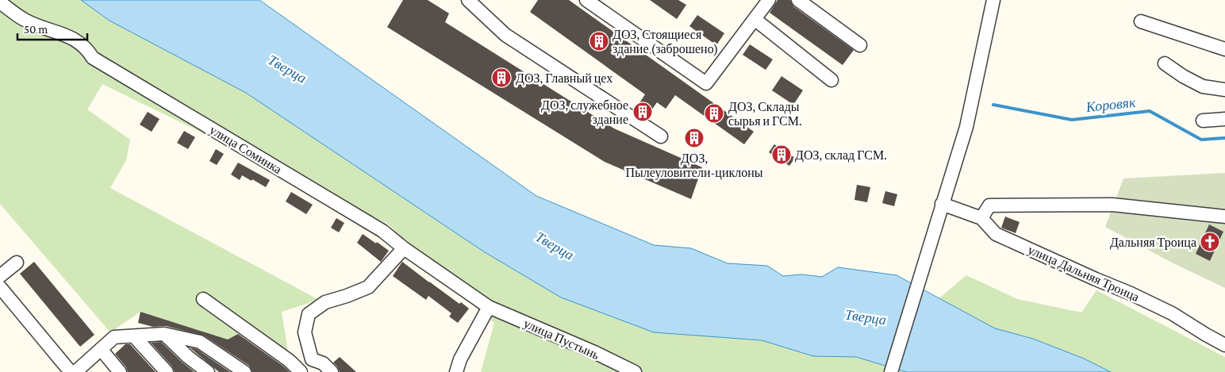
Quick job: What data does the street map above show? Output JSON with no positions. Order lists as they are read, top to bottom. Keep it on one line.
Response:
{"streets":{"street":["улица Соминка","улица Дальняя Троица","улица Пустынь"]},"crossings":[["улица Соминка","улица Пустынь"]],"water":["Тверца","Коровяк"],"places":{"building":["ДОЗ, Стоящиеся здание (заброшено)","ДОЗ, Главный цех","ДОЗ, служебное здание","ДОЗ, Склады сырья и ГСМ.","ДОЗ, Пылеуловители-циклоны","ДОЗ, склад ГСМ."],"church":["Дальняя Троица"]},"scale_bar":"50 m"}
